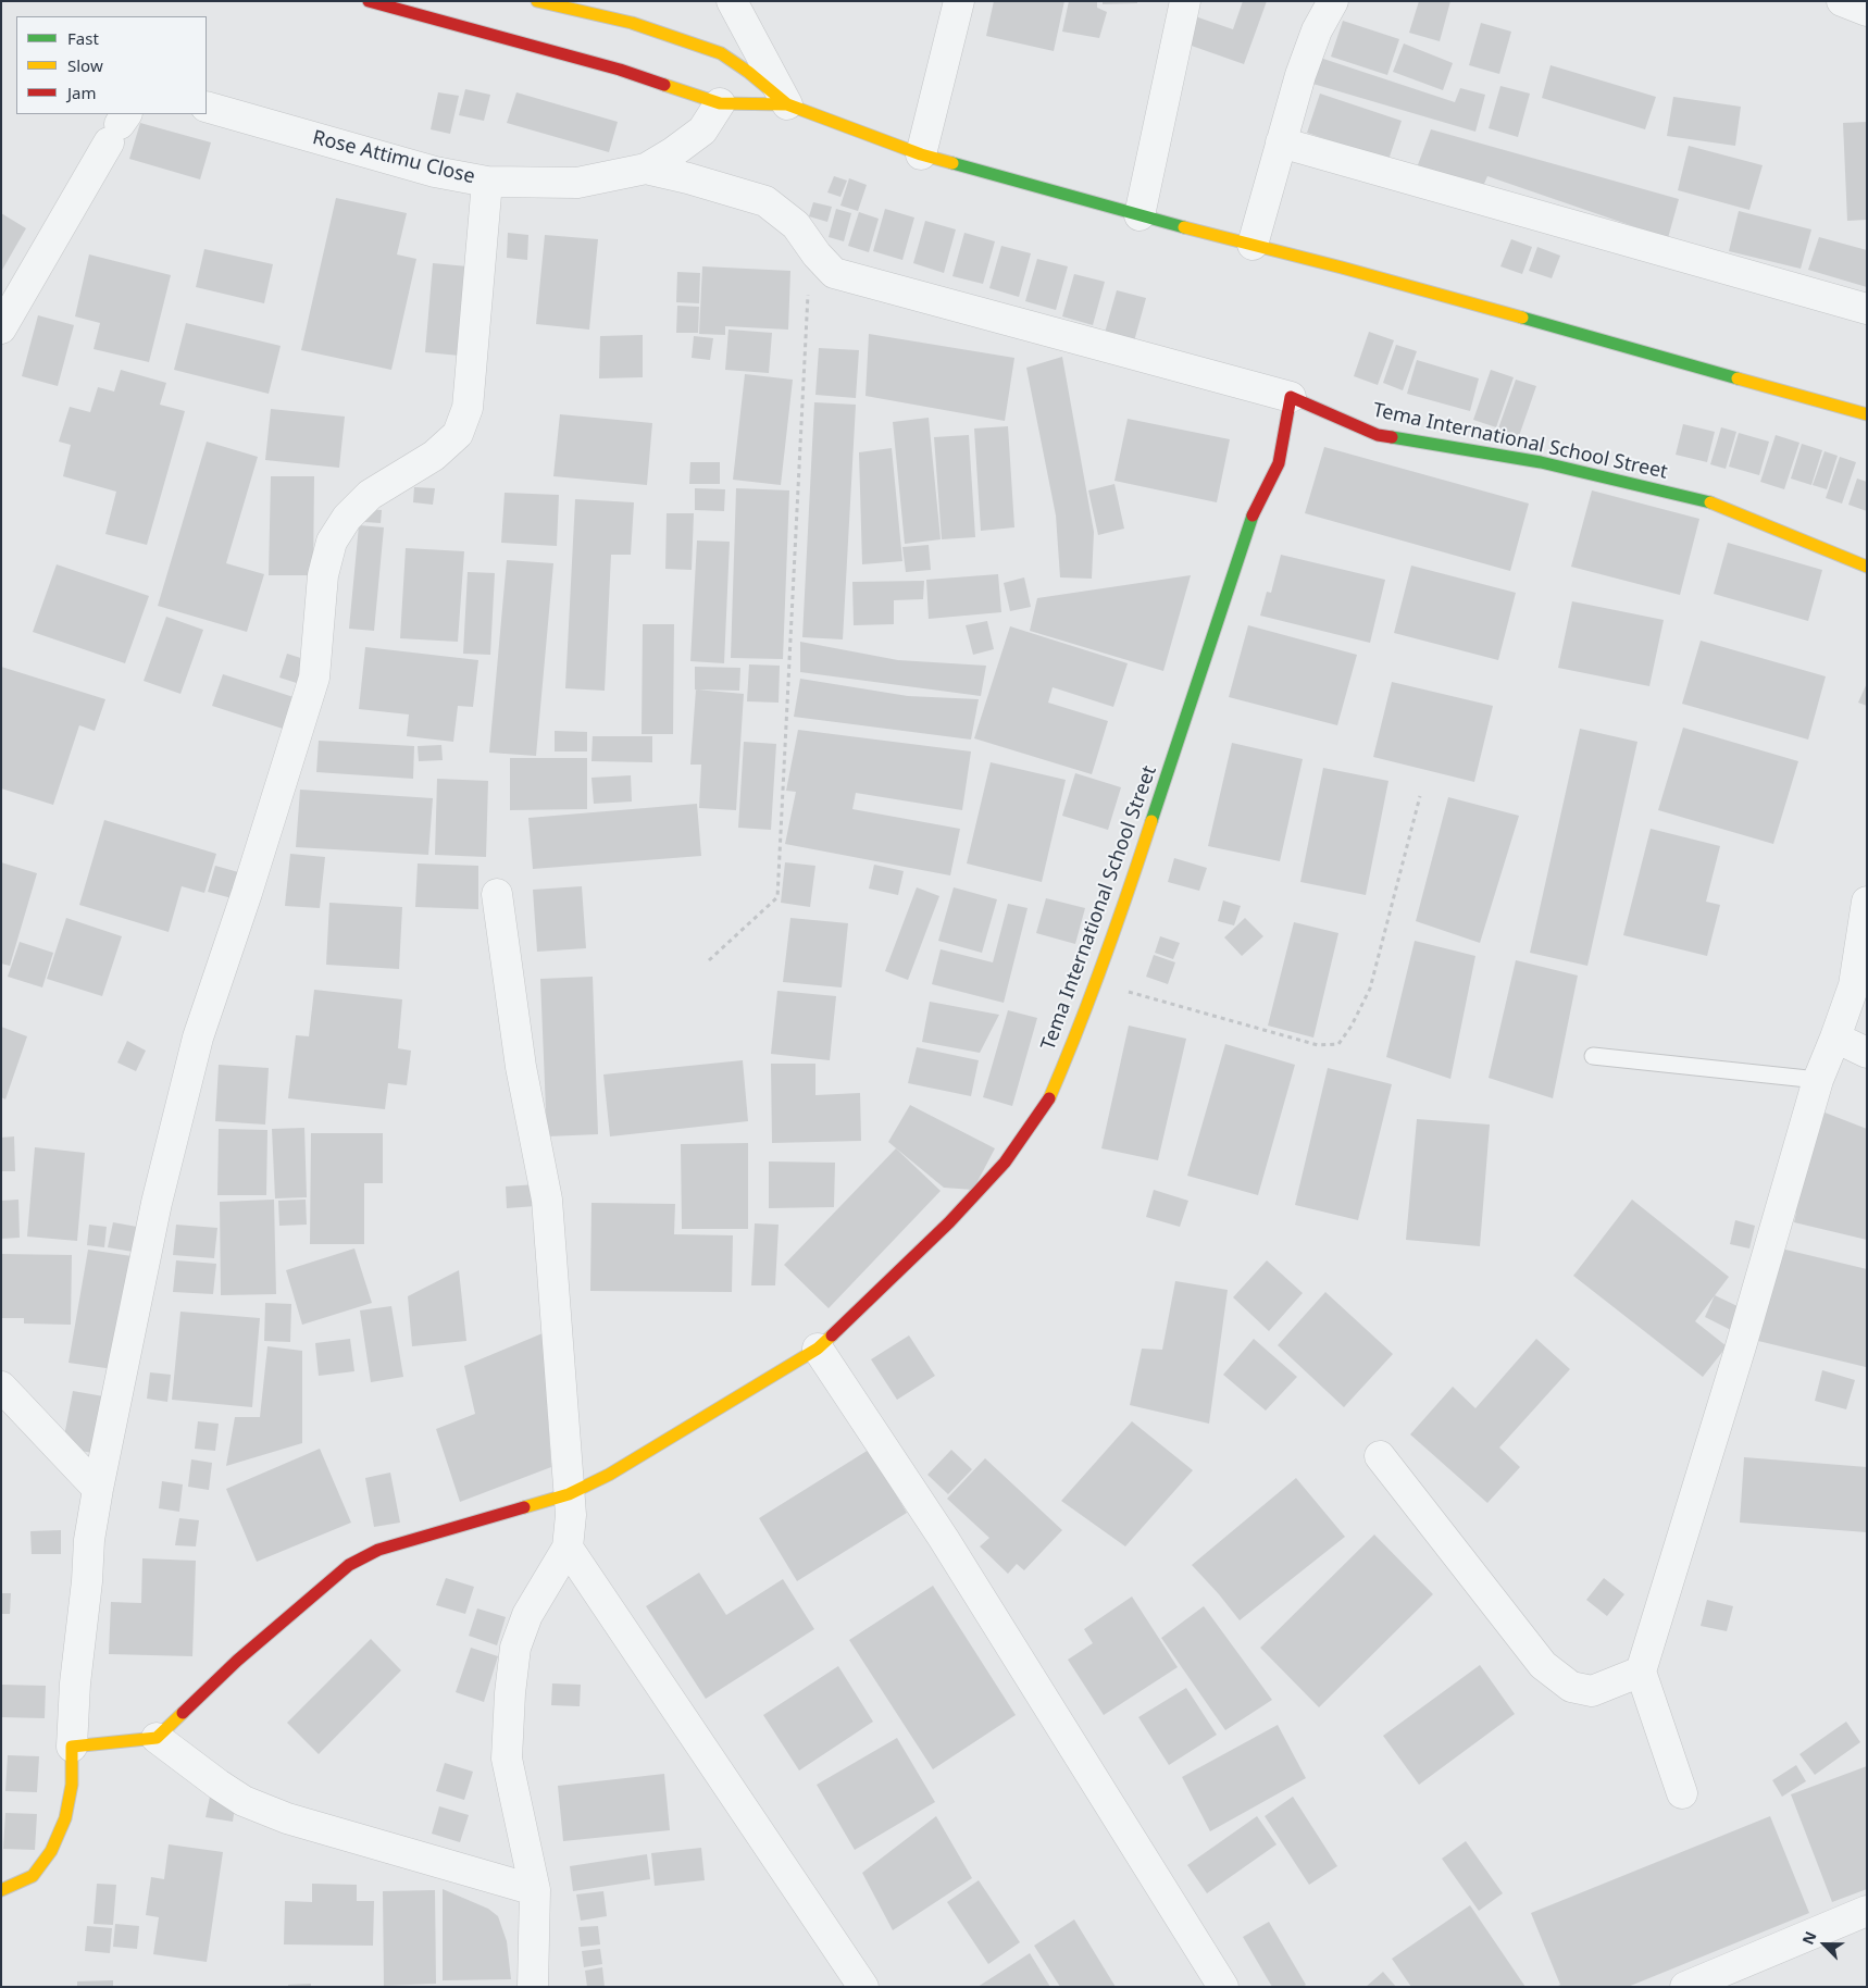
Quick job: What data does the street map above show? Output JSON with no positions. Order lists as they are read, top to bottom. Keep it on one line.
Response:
{"streets":{"main road":["Tema International School Street"],"street":["Rose Attimu Close"]},"legend":["Fast","Slow","Jam"],"north":"top left"}
